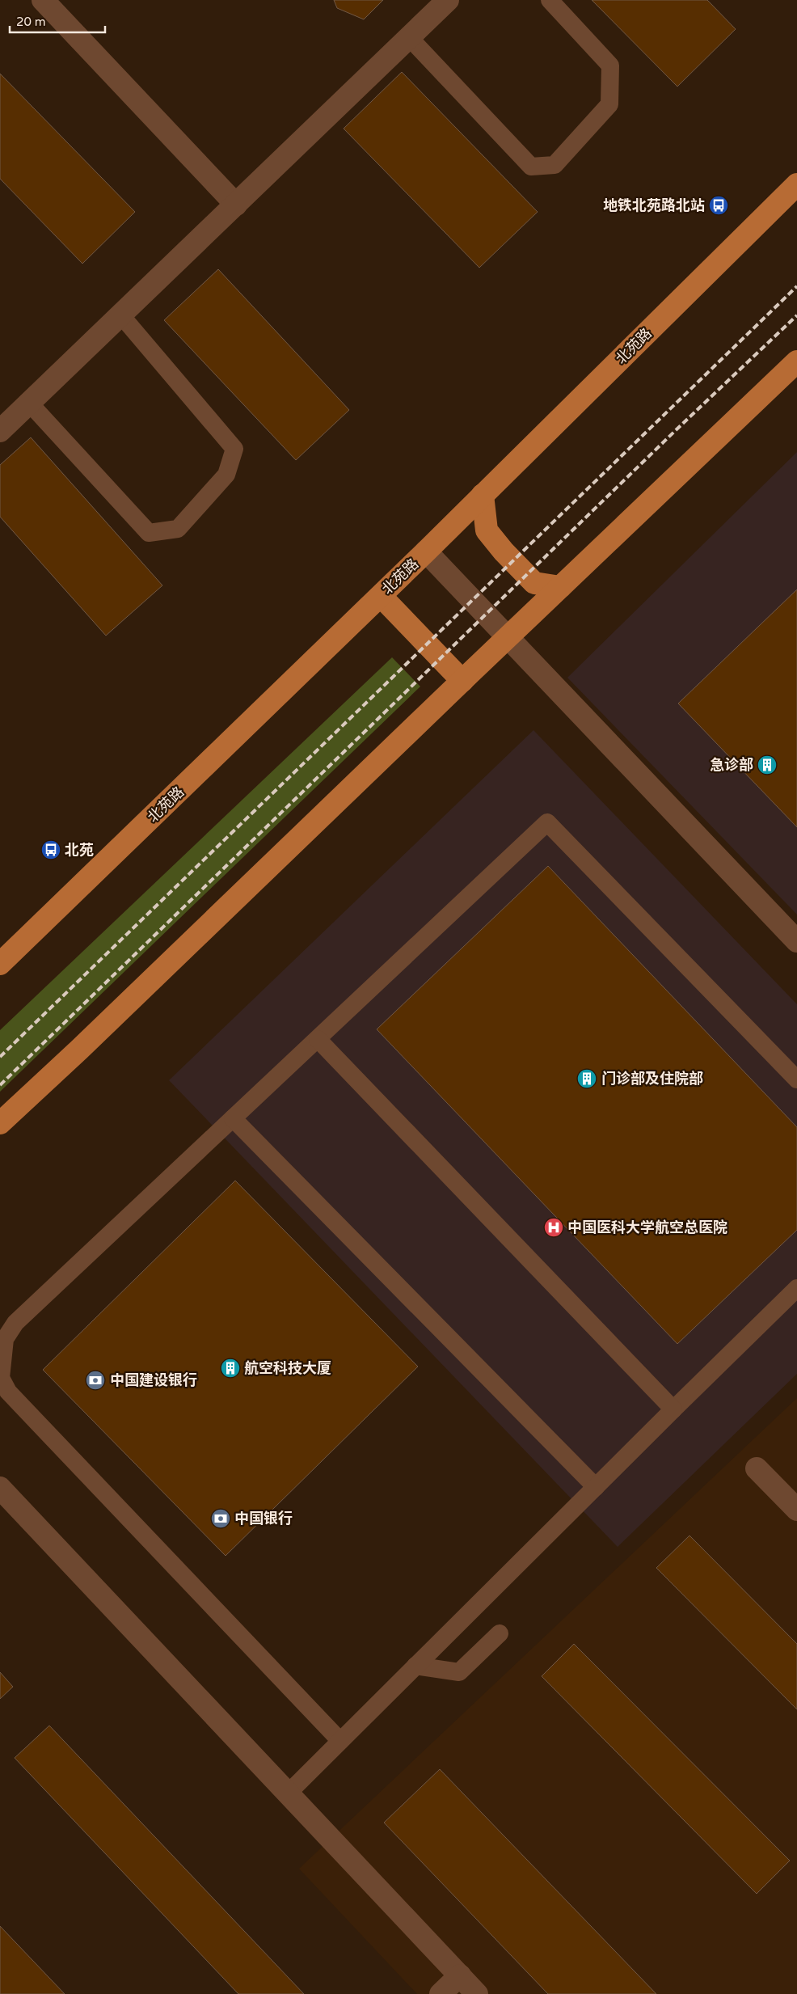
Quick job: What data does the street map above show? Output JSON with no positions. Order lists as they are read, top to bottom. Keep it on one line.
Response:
{"streets":{"main road":["北苑路"]},"places":{"bus stop":["地铁北苑路北站","北苑"],"building":["急诊部","门诊部及住院部","航空科技大厦"],"hospital":["中国医科大学航空总医院"],"bank":["中国建设银行","中国银行"]},"scale_bar":"20 m"}
